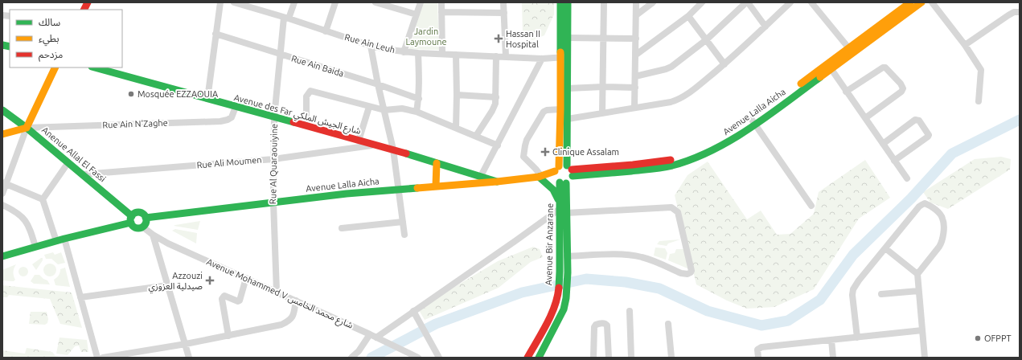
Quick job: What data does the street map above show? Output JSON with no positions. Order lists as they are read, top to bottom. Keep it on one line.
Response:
{"streets":{"street":["Rue Ain Leuh","Rue Ain Baida","Avenue Lalla Aicha","Avenue des Far شارع الجيش الملكي","Rue Ain N'Zaghe","Anenue Allal El Fassi","Rue Ali Moumen","Rue Al Quaraouiyine","Avenue Bir Anzarane","Avenue Mohammed V شارع محمد الخامس"]},"crossings":[["Rue Ain Leuh","Rue Al Quaraouiyine"],["Rue Ain Leuh","Avenue Bir Anzarane"],["Rue Ain Baida","Rue Al Quaraouiyine"],["Avenue Lalla Aicha","Avenue des Far شارع الجيش الملكي"],["Avenue Lalla Aicha","Anenue Allal El Fassi"],["Avenue Lalla Aicha","Rue Al Quaraouiyine"],["Avenue Lalla Aicha","Avenue Bir Anzarane"],["Avenue Lalla Aicha","Avenue Mohammed V شارع محمد الخامس"],["Avenue des Far شارع الجيش الملكي","Rue Ain N'Zaghe"],["Avenue des Far شارع الجيش الملكي","Rue Ali Moumen"],["Avenue des Far شارع الجيش الملكي","Rue Al Quaraouiyine"],["Rue Ain N'Zaghe","Anenue Allal El Fassi"],["Anenue Allal El Fassi","Rue Ali Moumen"],["Anenue Allal El Fassi","Avenue Mohammed V شارع محمد الخامس"],["Rue Ali Moumen","Rue Al Quaraouiyine"],["Rue Al Quaraouiyine","Avenue Mohammed V شارع محمد الخامس"]],"parks":["Jardin Laymoune"],"places":{"health":["Hassan II Hospital","Clinique Assalam","Azzouzi صيدلية العزوزي"],"other":["Mosquée EZZAOUIA","OFPPT"]},"legend":["سالك","بطيء","مزدحم"]}
